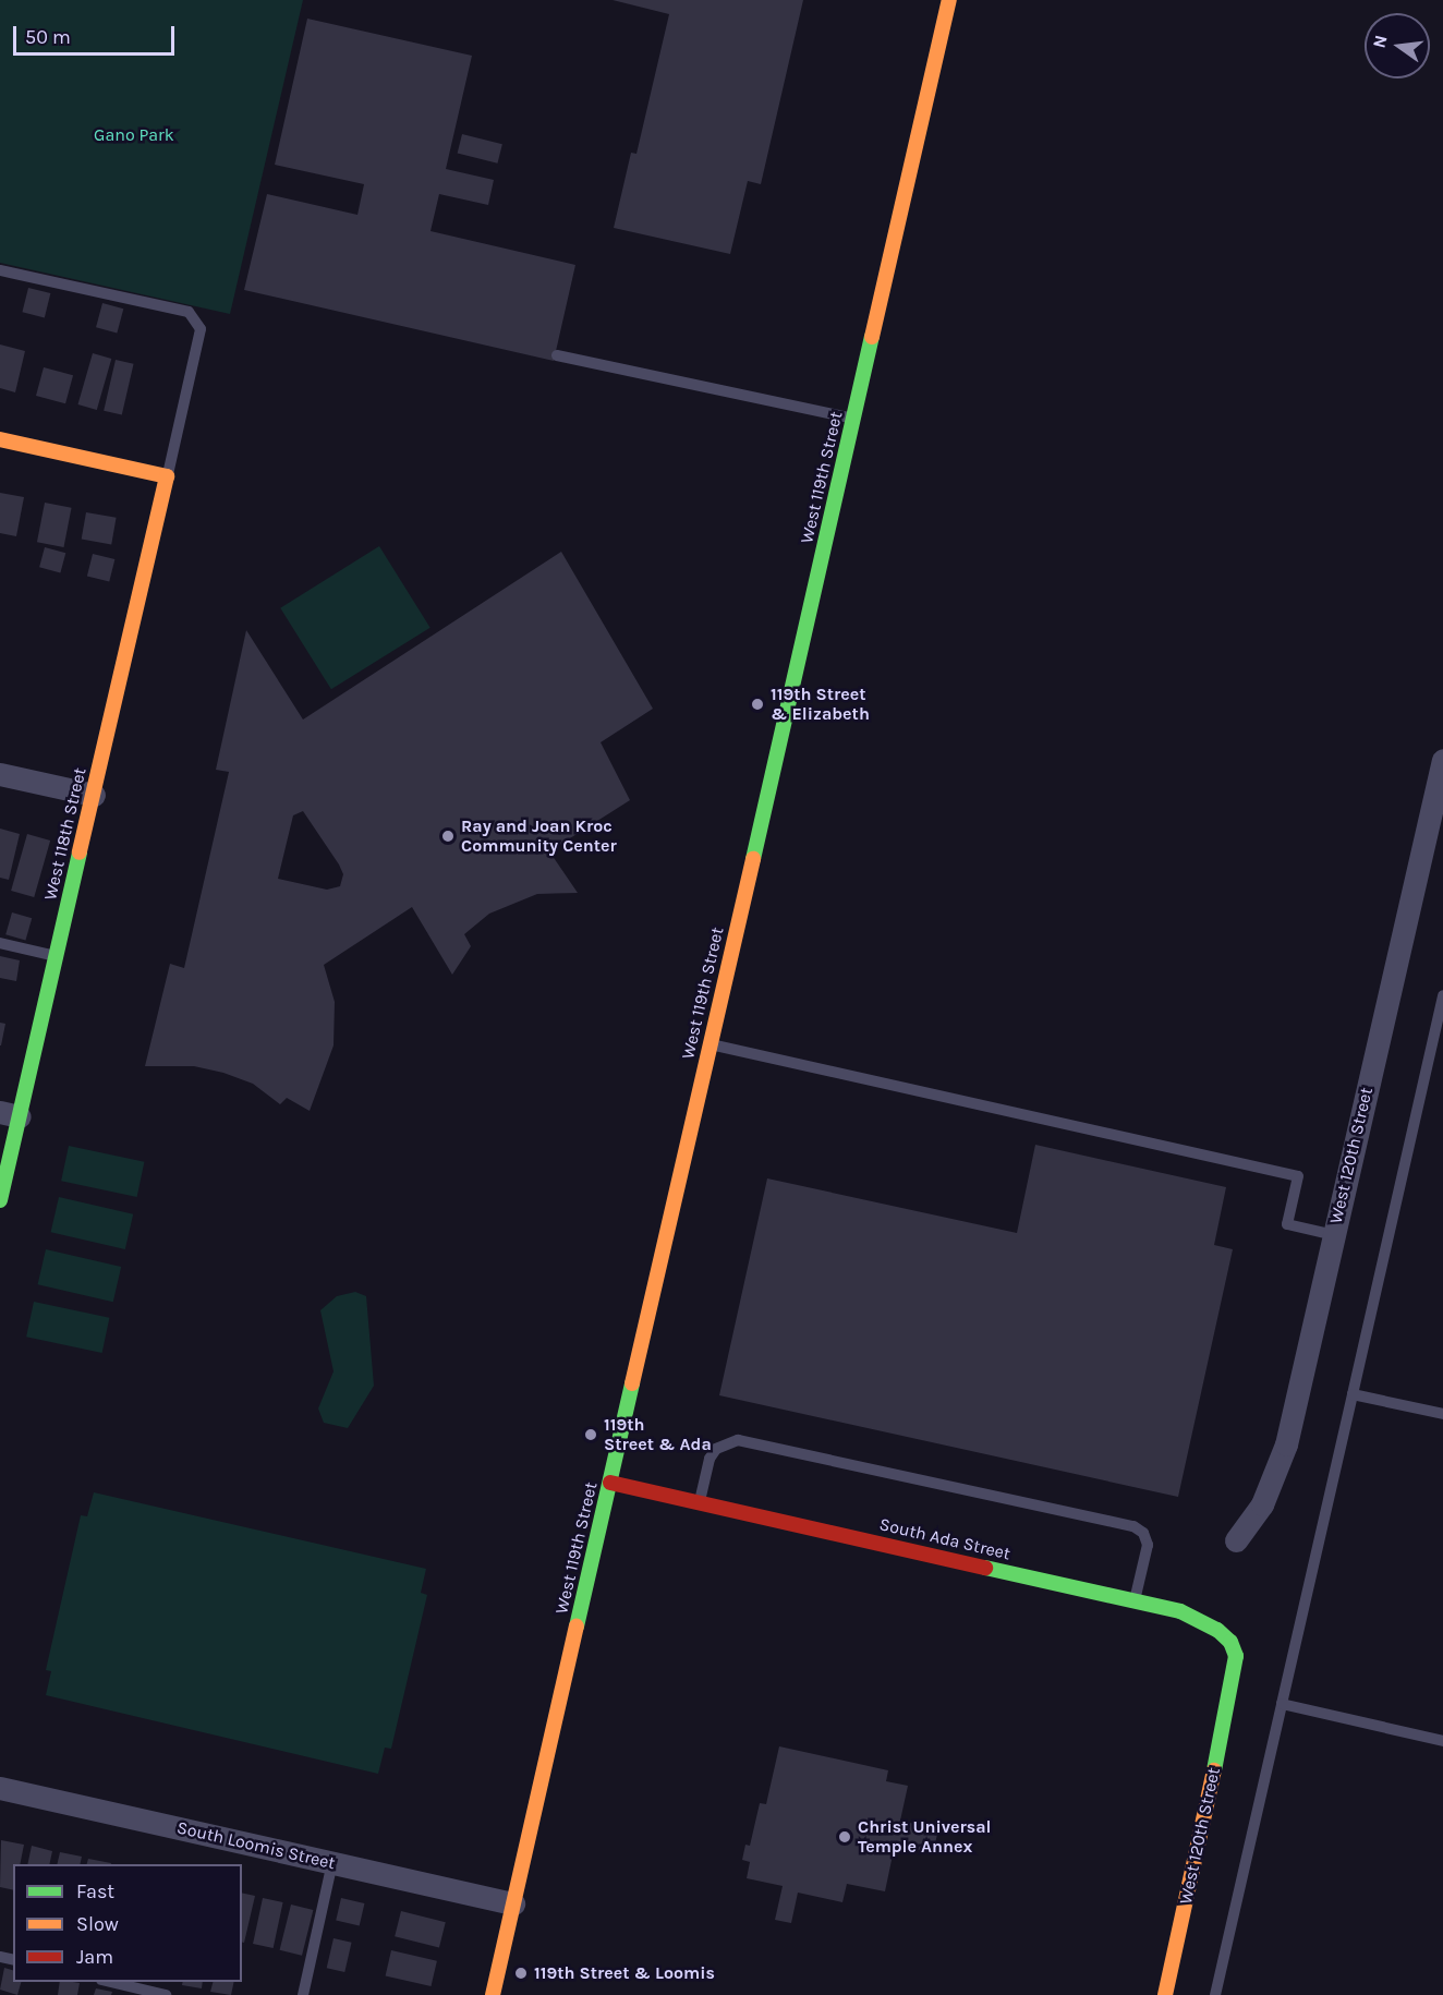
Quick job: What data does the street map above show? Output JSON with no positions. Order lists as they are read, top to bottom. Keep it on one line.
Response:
{"streets":{"street":["West 119th Street","West 118th Street","West 120th Street","South Ada Street","South Loomis Street"]},"crossings":[["West 119th Street","South Ada Street"],["West 119th Street","South Loomis Street"],["West 120th Street","South Ada Street"]],"parks":["Gano Park"],"places":["119th Street & Elizabeth","Ray and Joan Kroc Community Center","119th Street & Ada","Christ Universal Temple Annex","119th Street & Loomis"],"legend":["Fast","Slow","Jam"],"scale_bar":"50 m","north":"left"}
